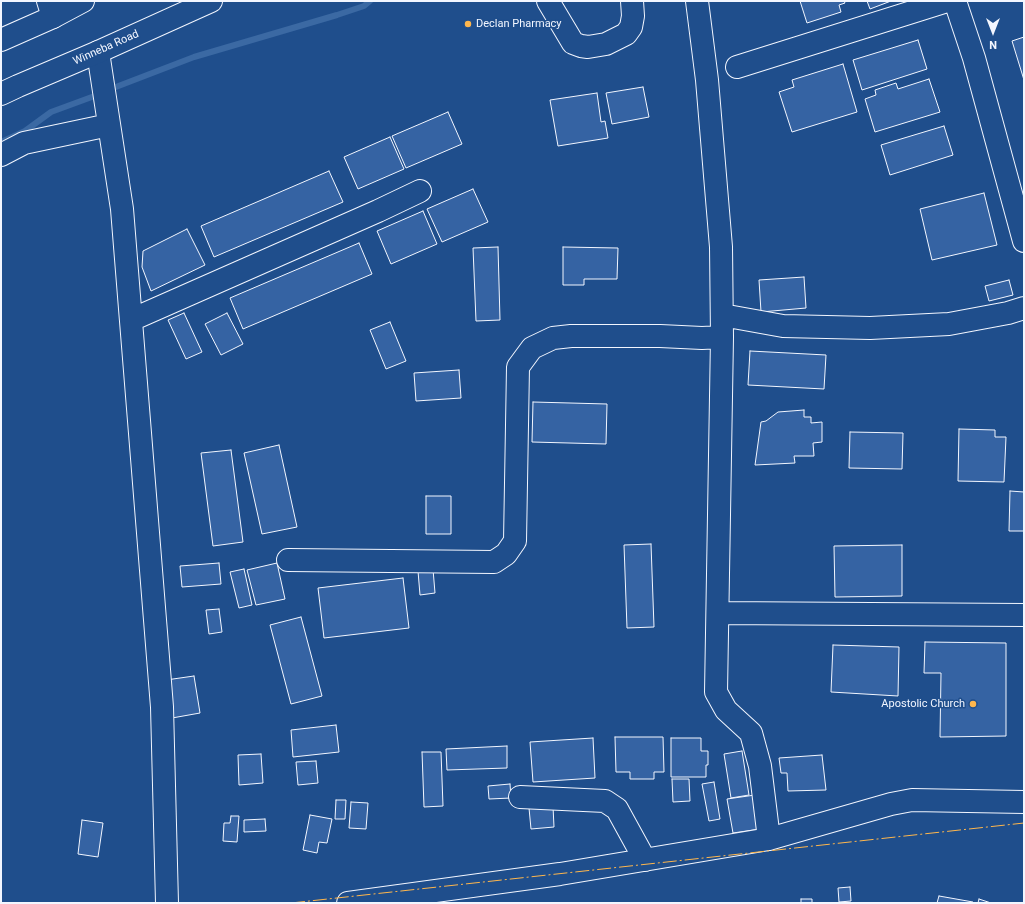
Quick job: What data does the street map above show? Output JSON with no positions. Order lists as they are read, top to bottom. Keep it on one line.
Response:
{"streets":{"main road":["Winneba Road"]},"places":["Declan Pharmacy","Apostolic Church"],"north":"bottom"}
